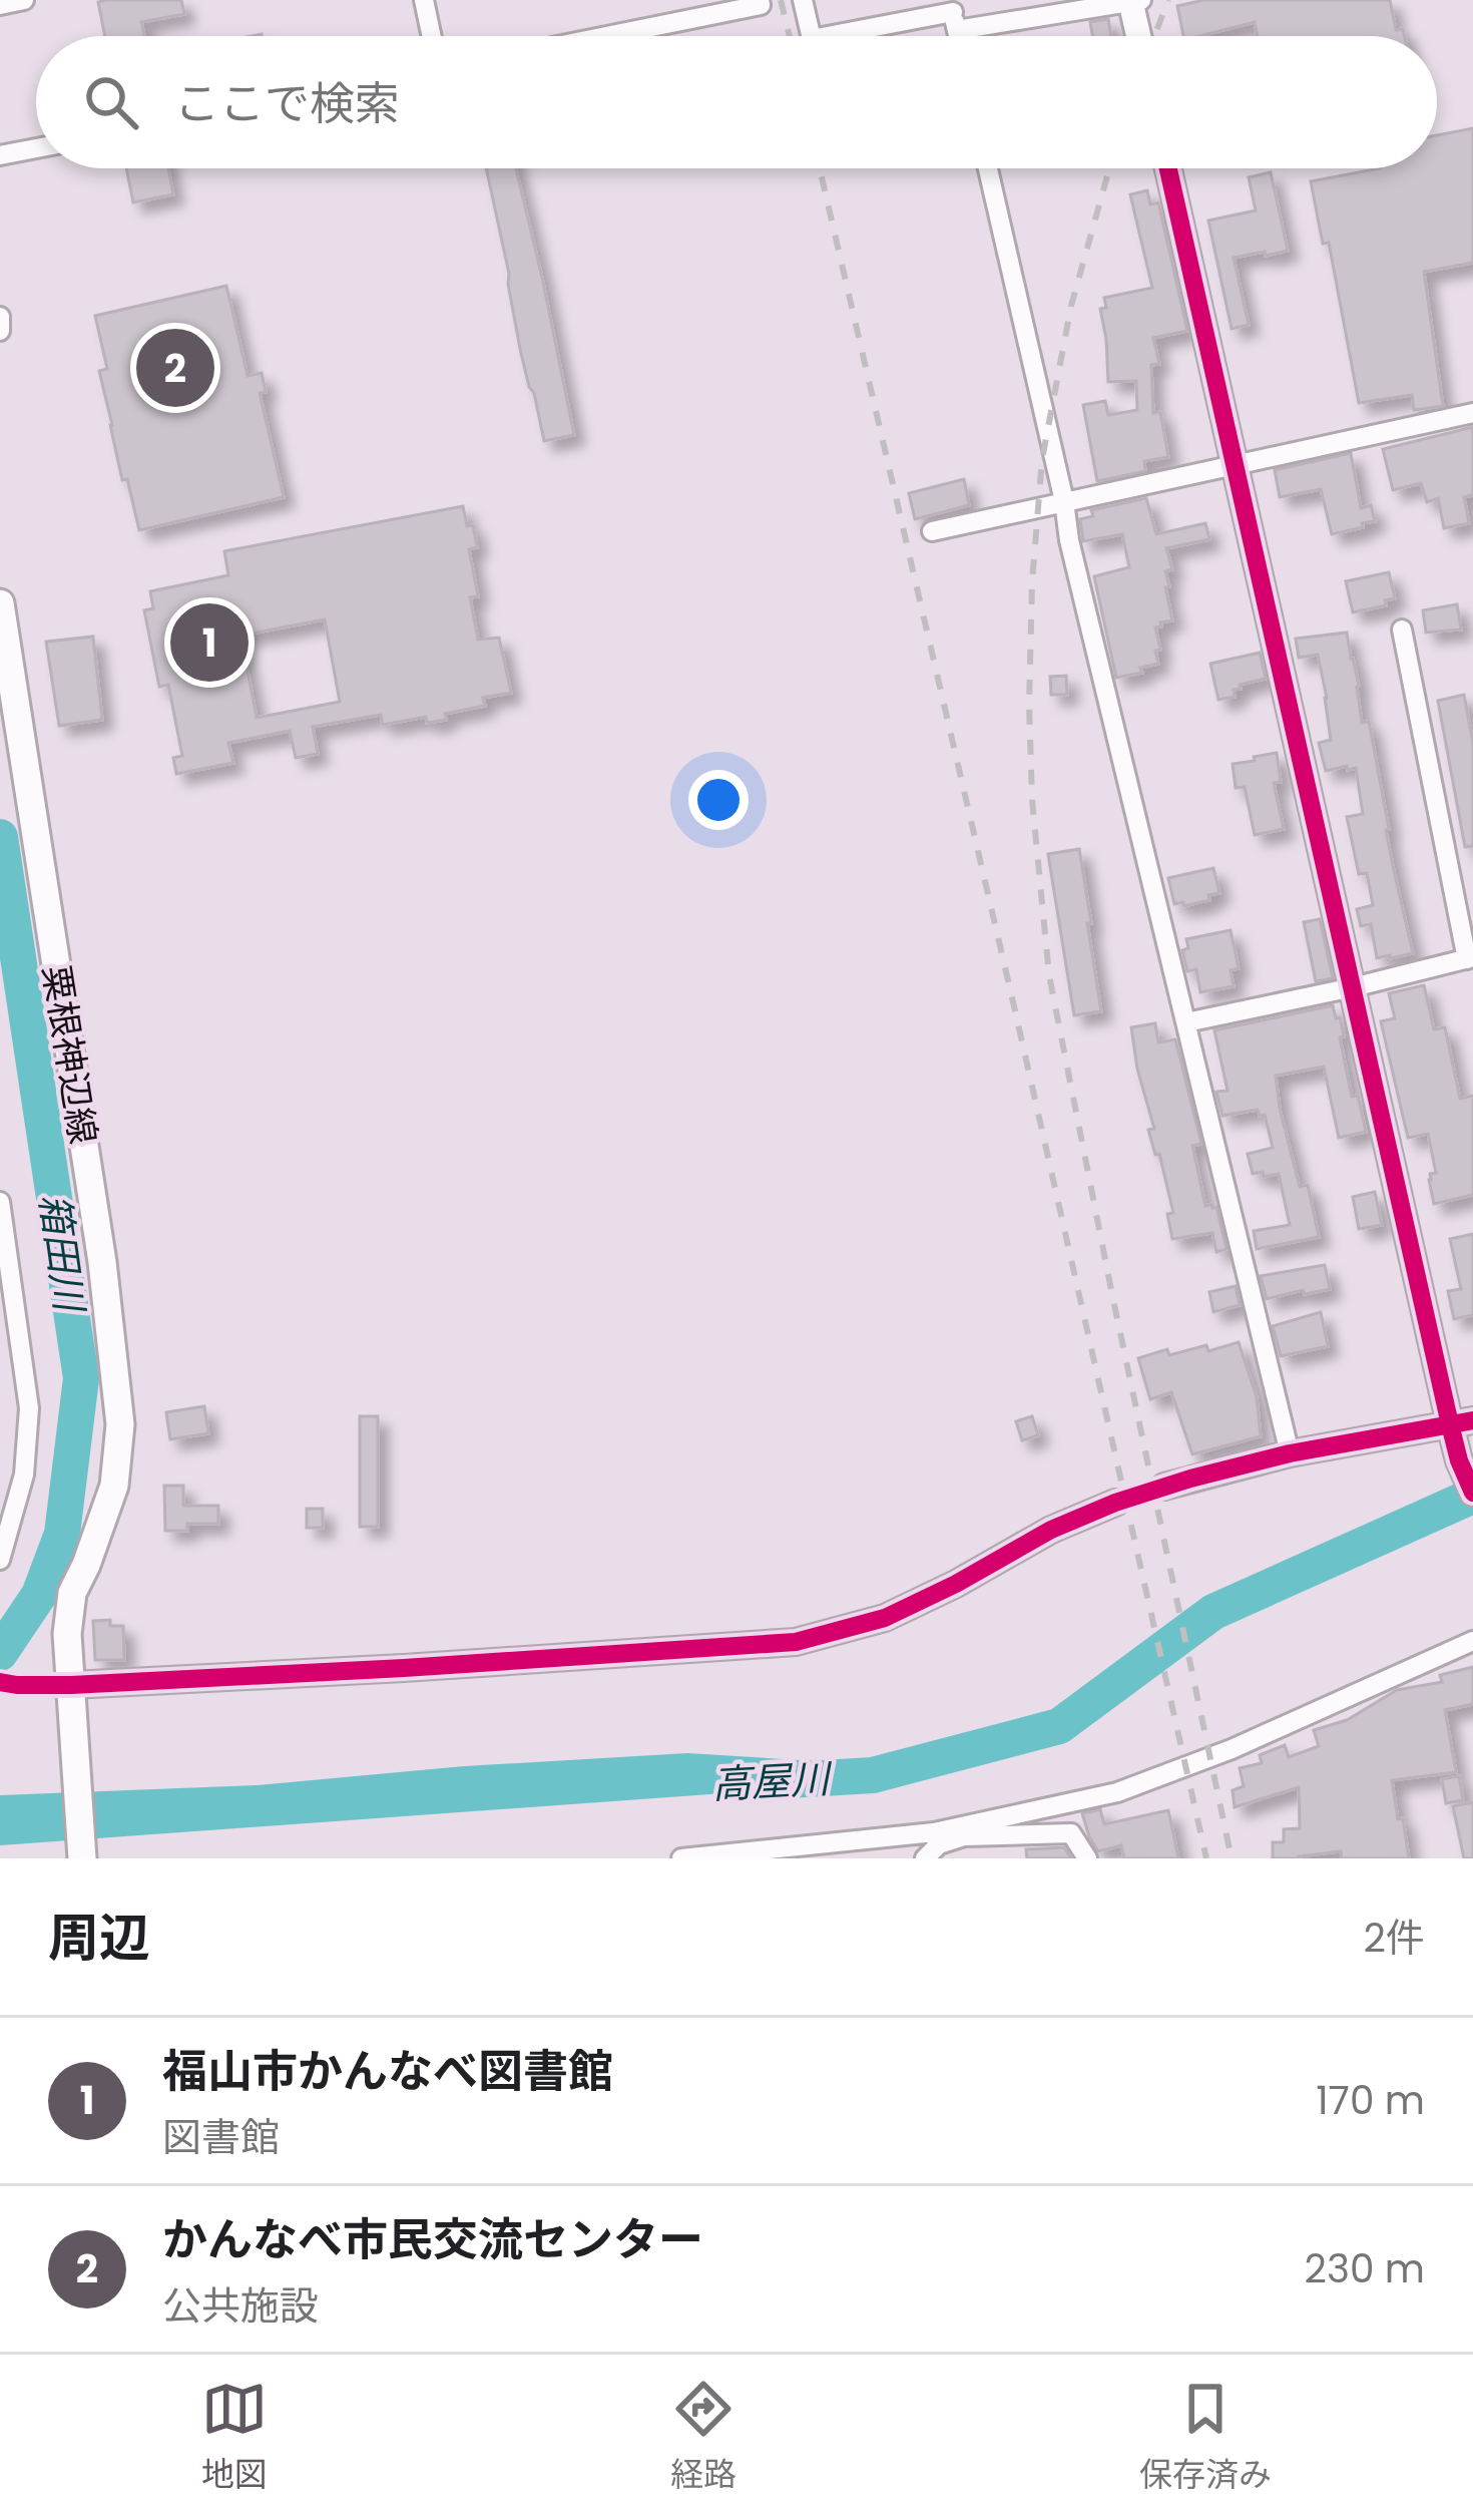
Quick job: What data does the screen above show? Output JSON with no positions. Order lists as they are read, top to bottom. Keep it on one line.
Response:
{"streets":{"main road":["粟根神辺線"]},"water":["箱田川","高屋川"],"page":{"search":"ここで検索","pins":["2","1"],"heading":["周辺","2件"],"list":[{"mark":"1","name":"福山市かんなべ図書館","note":"図書館","value":"170 m"},{"mark":"2","name":"かんなべ市民交流センター","note":"公共施設","value":"230 m"}],"nav":["地図","経路","保存済み"]}}
